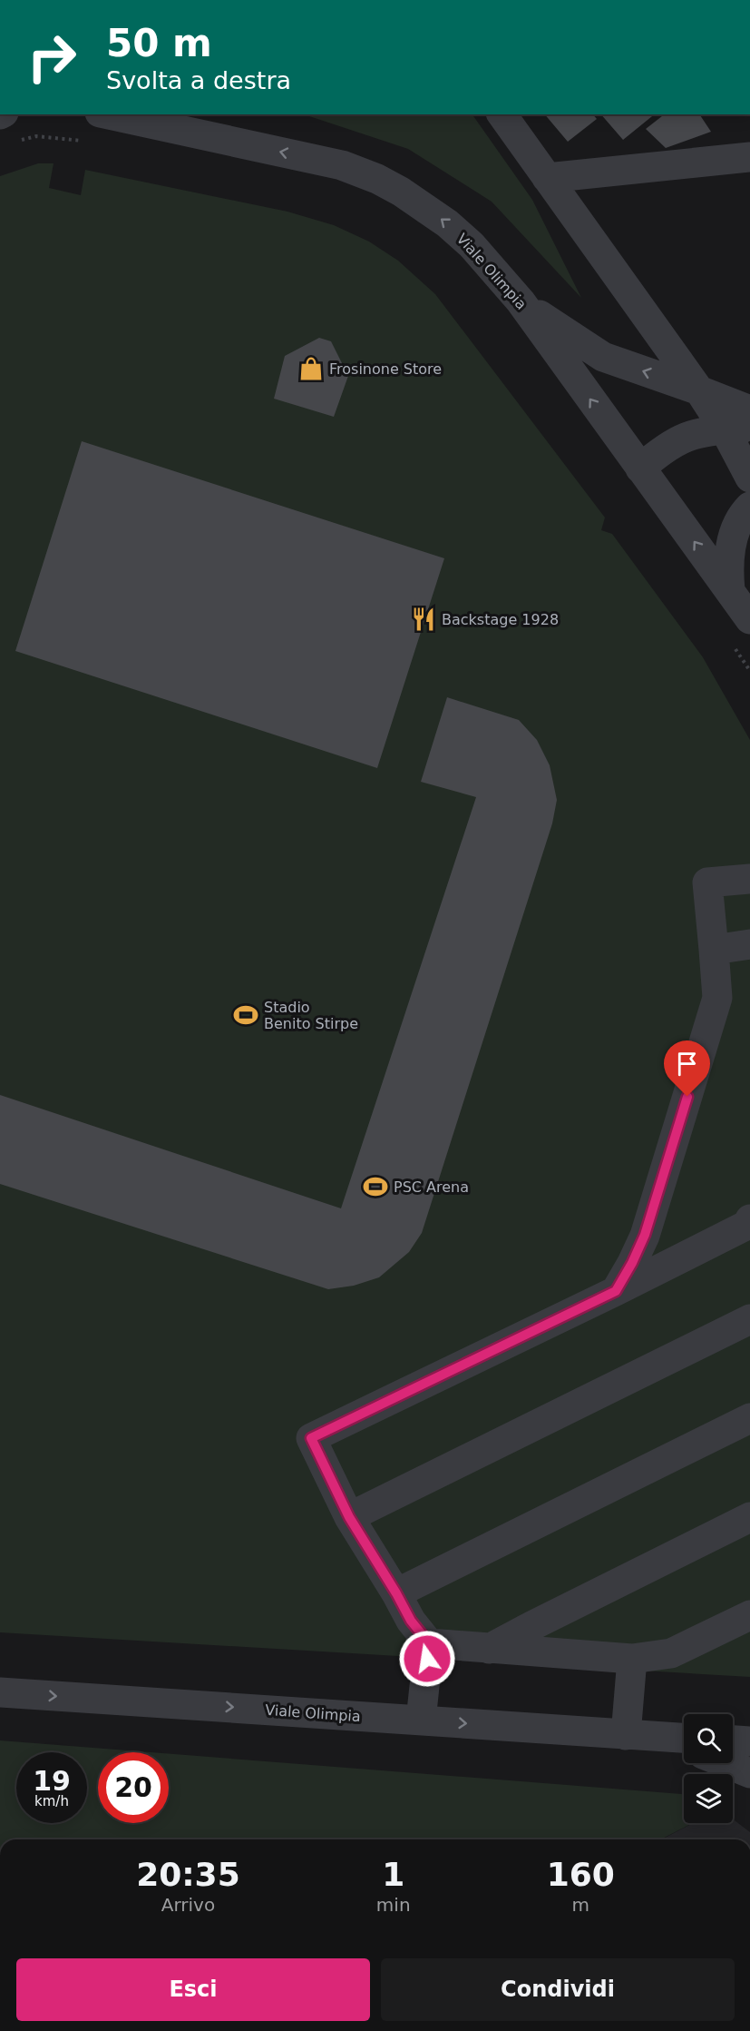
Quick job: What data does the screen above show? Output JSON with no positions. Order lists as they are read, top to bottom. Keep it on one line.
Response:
{"streets":{"street":["Viale Olimpia"]},"places":{"shop":["Frosinone Store"],"restaurant":["Backstage 1928"],"sports":["Stadio Benito Stirpe","PSC Arena"]},"page":{"turn":["50 m","Svolta a destra"],"speed":"19 km/h","limit":"20","eta":["20:35","Arrivo","1","min","160","m"],"buttons":["Esci","Condividi"]}}
